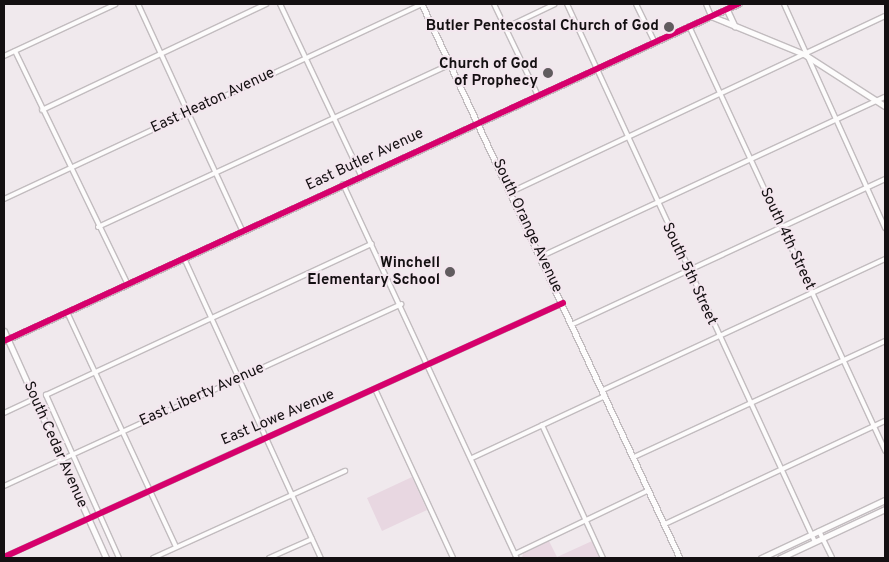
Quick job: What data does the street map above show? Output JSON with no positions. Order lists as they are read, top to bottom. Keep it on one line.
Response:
{"streets":{"main road":["South Cedar Avenue"],"street":["East Heaton Avenue","East Butler Avenue","South Orange Avenue","South 4th Street","South 5th Street","East Liberty Avenue","East Lowe Avenue"]},"crossings":[["East Heaton Avenue","South Orange Avenue"],["East Butler Avenue","South Orange Avenue"],["East Butler Avenue","South 4th Street"],["East Butler Avenue","South 5th Street"],["East Butler Avenue","South Cedar Avenue"],["South Orange Avenue","East Lowe Avenue"],["East Liberty Avenue","South Cedar Avenue"],["East Lowe Avenue","South Cedar Avenue"]],"places":["Butler Pentecostal Church of God","Church of God of Prophecy","Winchell Elementary School"]}
